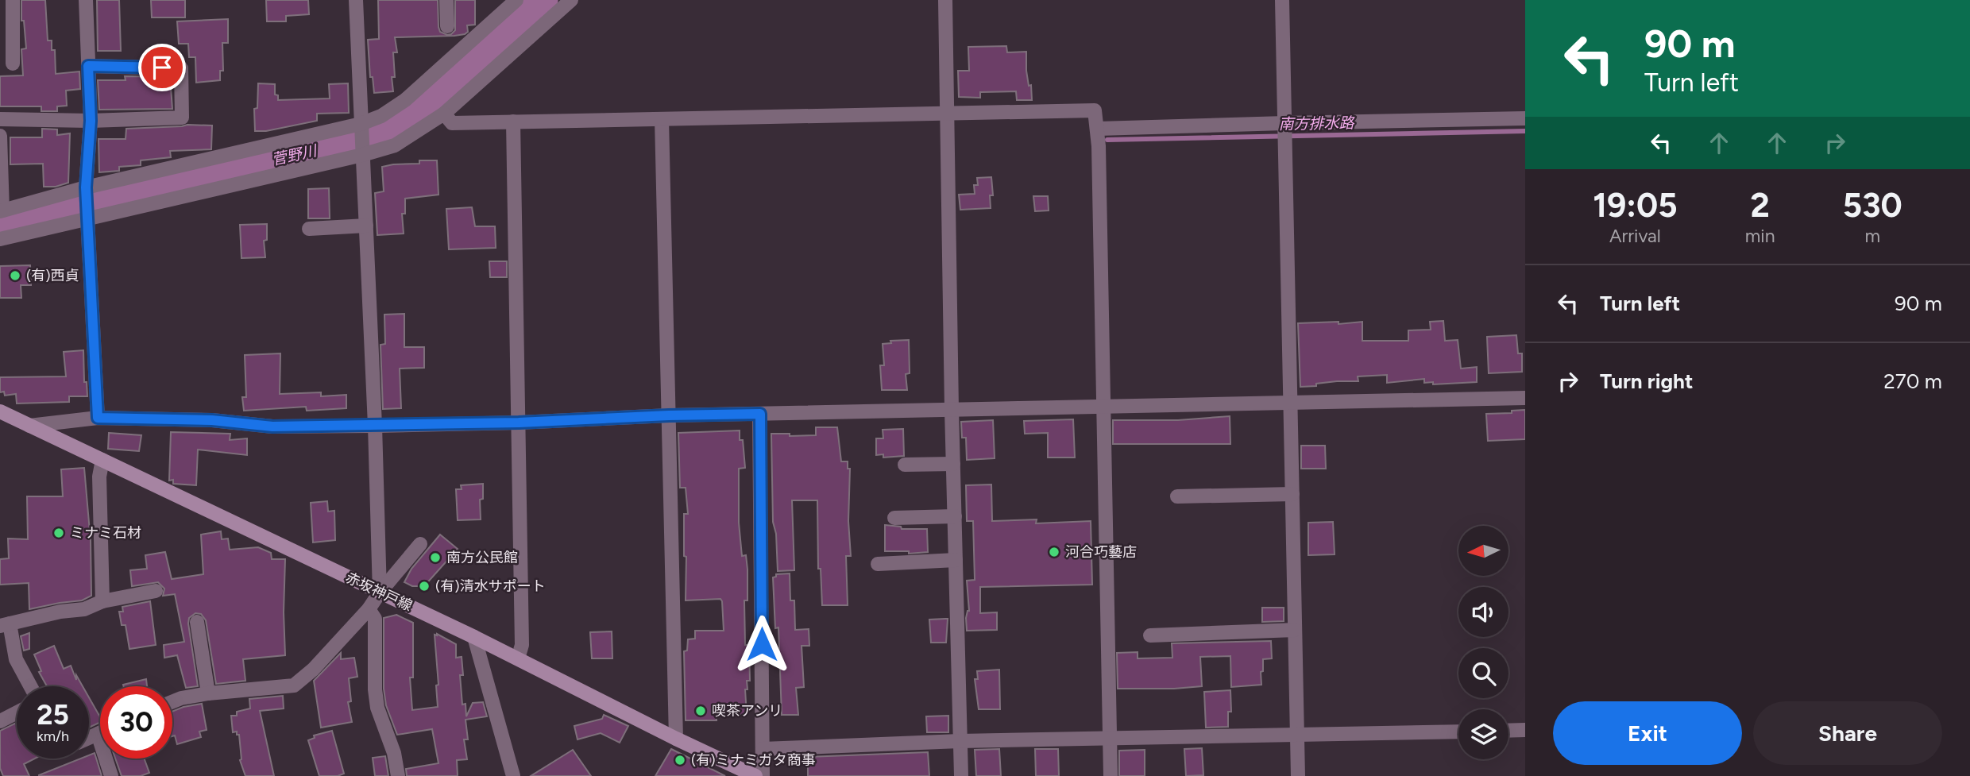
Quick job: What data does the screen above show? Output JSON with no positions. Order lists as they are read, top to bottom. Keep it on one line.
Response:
{"streets":{"main road":["赤坂神戸線"]},"water":["南方排水路","菅野川"],"places":["(有)西貞","ミナミ石材","河合巧藝店","南方公民館","(有)清水サポート","喫茶アンリ","(有)ミナミガタ商事"],"north":"left","page":{"turn":["90 m","Turn left"],"eta":["19:05","Arrival","2","min","530","m"],"list":[{"name":"Turn left","value":"90 m"},{"name":"Turn right","value":"270 m"}],"speed":"25 km/h","limit":"30","buttons":["Exit","Share"]}}
